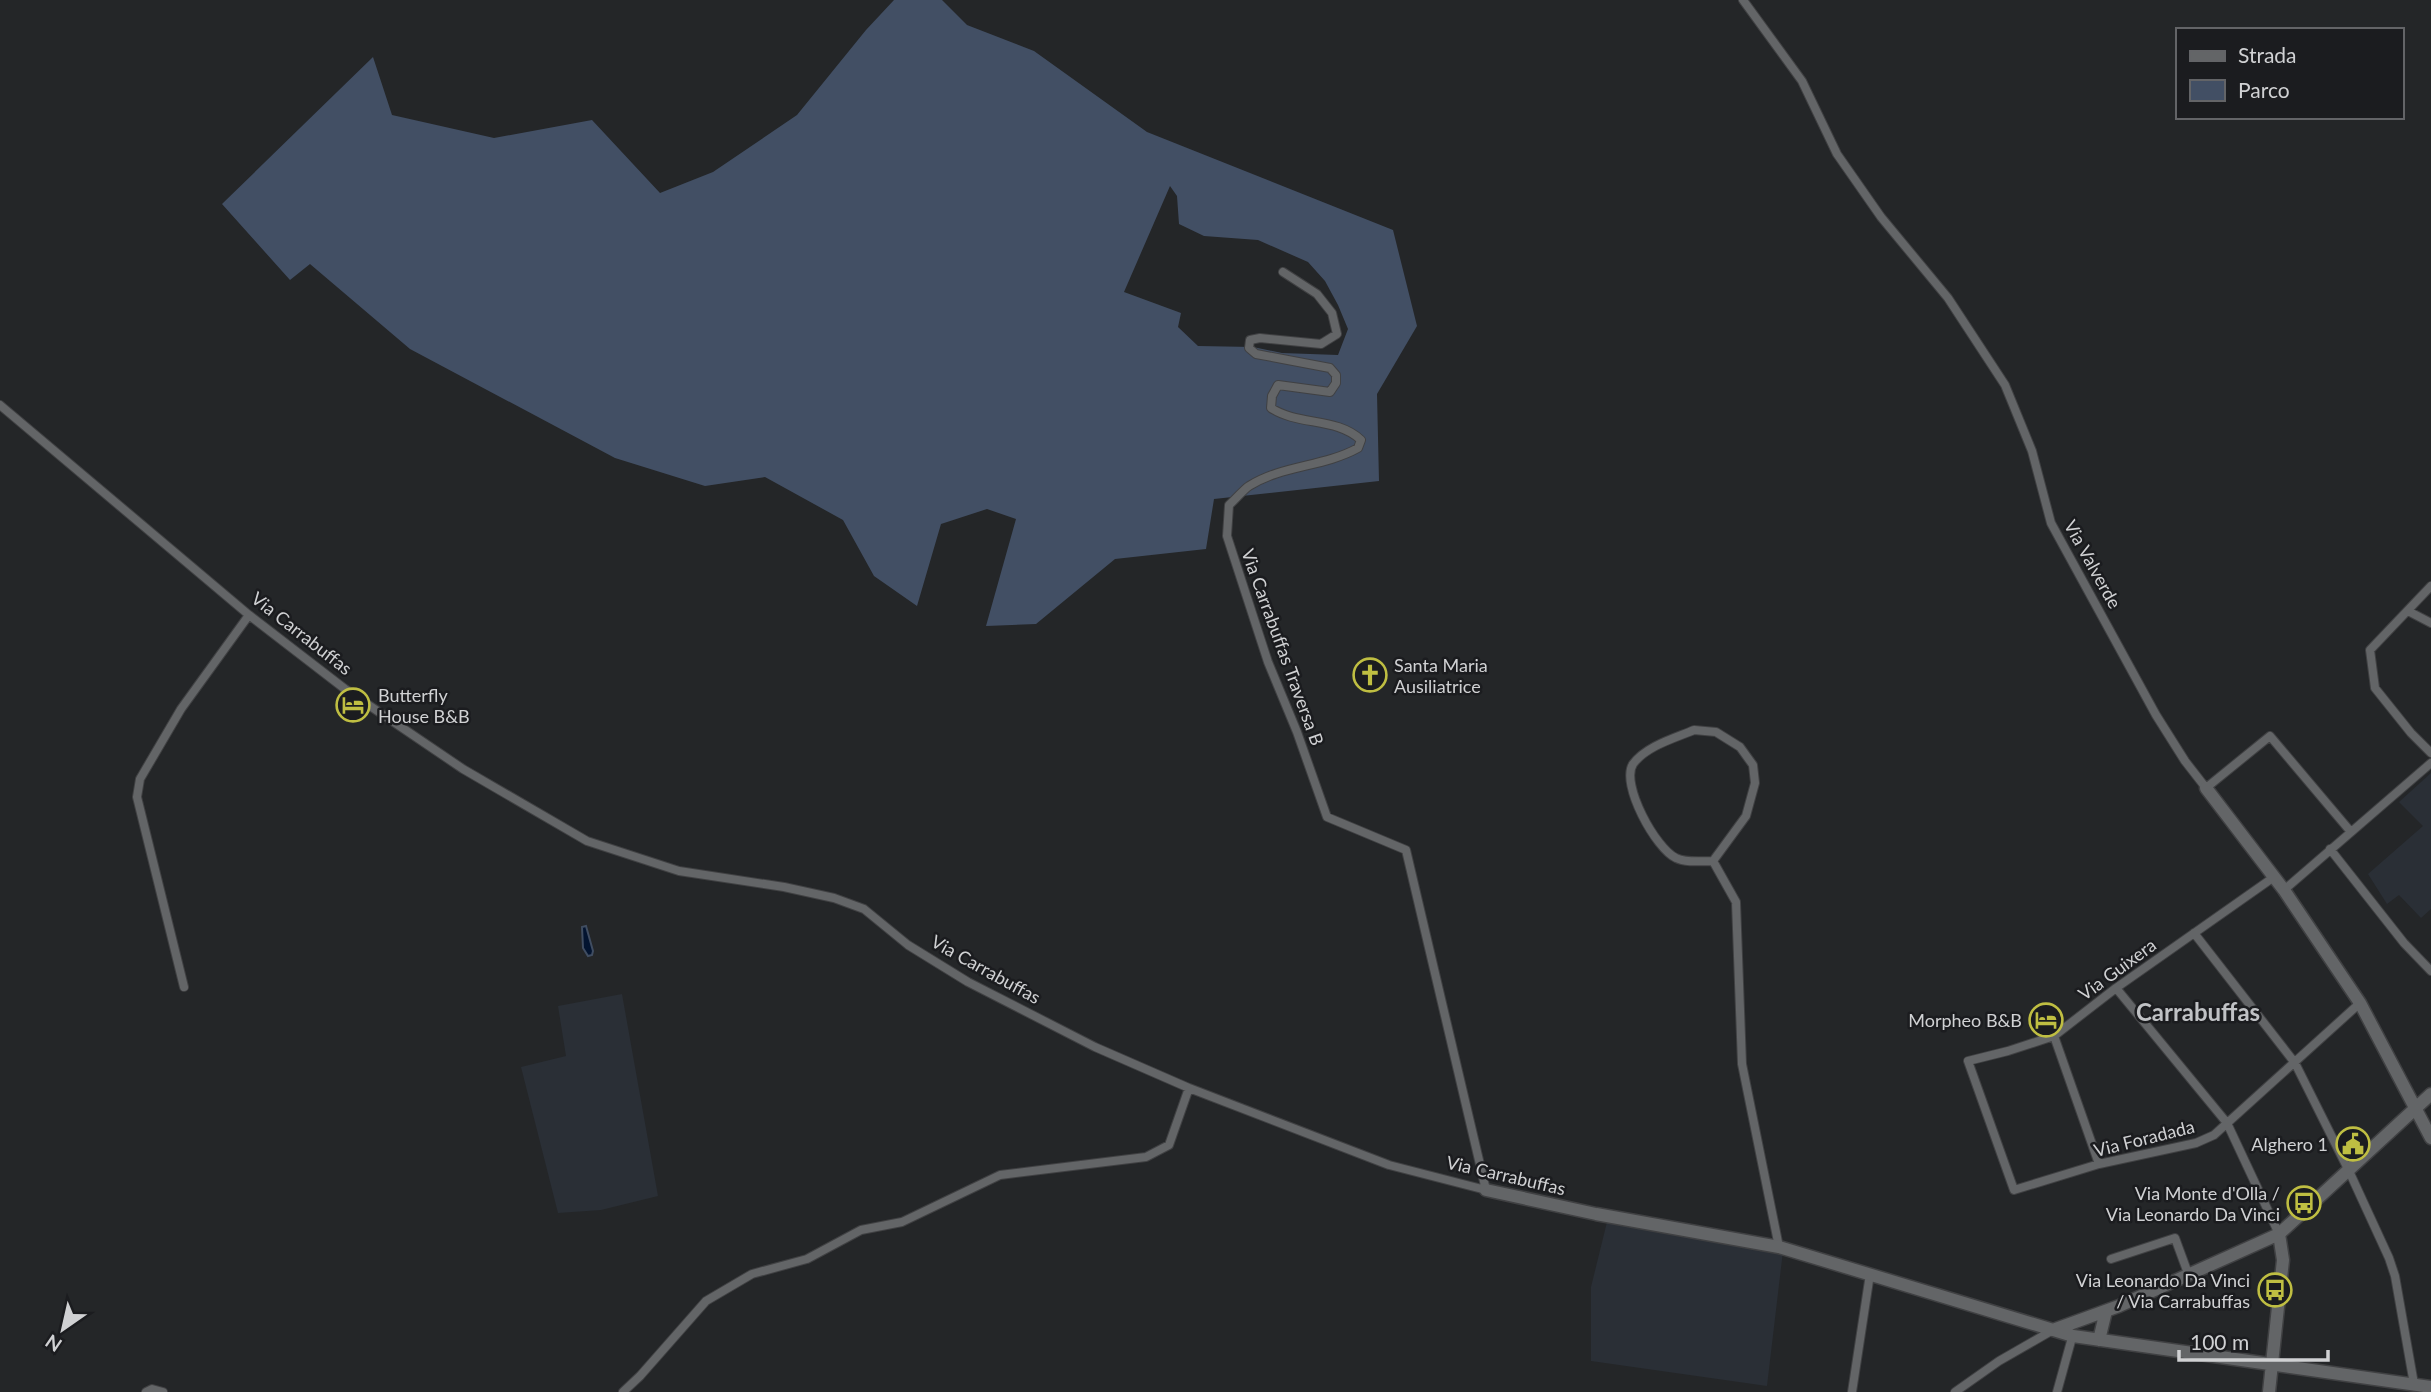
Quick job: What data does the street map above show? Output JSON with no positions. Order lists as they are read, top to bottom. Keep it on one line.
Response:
{"streets":{"street":["Via Valverde","Via Carrabuffas","Via Carrabuffas Traversa B","Via Guixera","Via Foradada"]},"crossings":[["Via Valverde","Via Guixera"],["Via Valverde","Via Foradada"],["Via Carrabuffas","Via Carrabuffas Traversa B"],["Via Guixera","Via Foradada"]],"districts":["Carrabuffas"],"places":{"church":["Santa Maria Ausiliatrice"],"hotel":["Butterfly House B&B","Morpheo B&B"],"public building":["Alghero 1"],"bus stop":["Via Monte d'Olla / Via Leonardo Da Vinci","Via Leonardo Da Vinci / Via Carrabuffas"]},"legend":["Strada","Parco"],"scale_bar":"100 m","north":"bottom left"}
